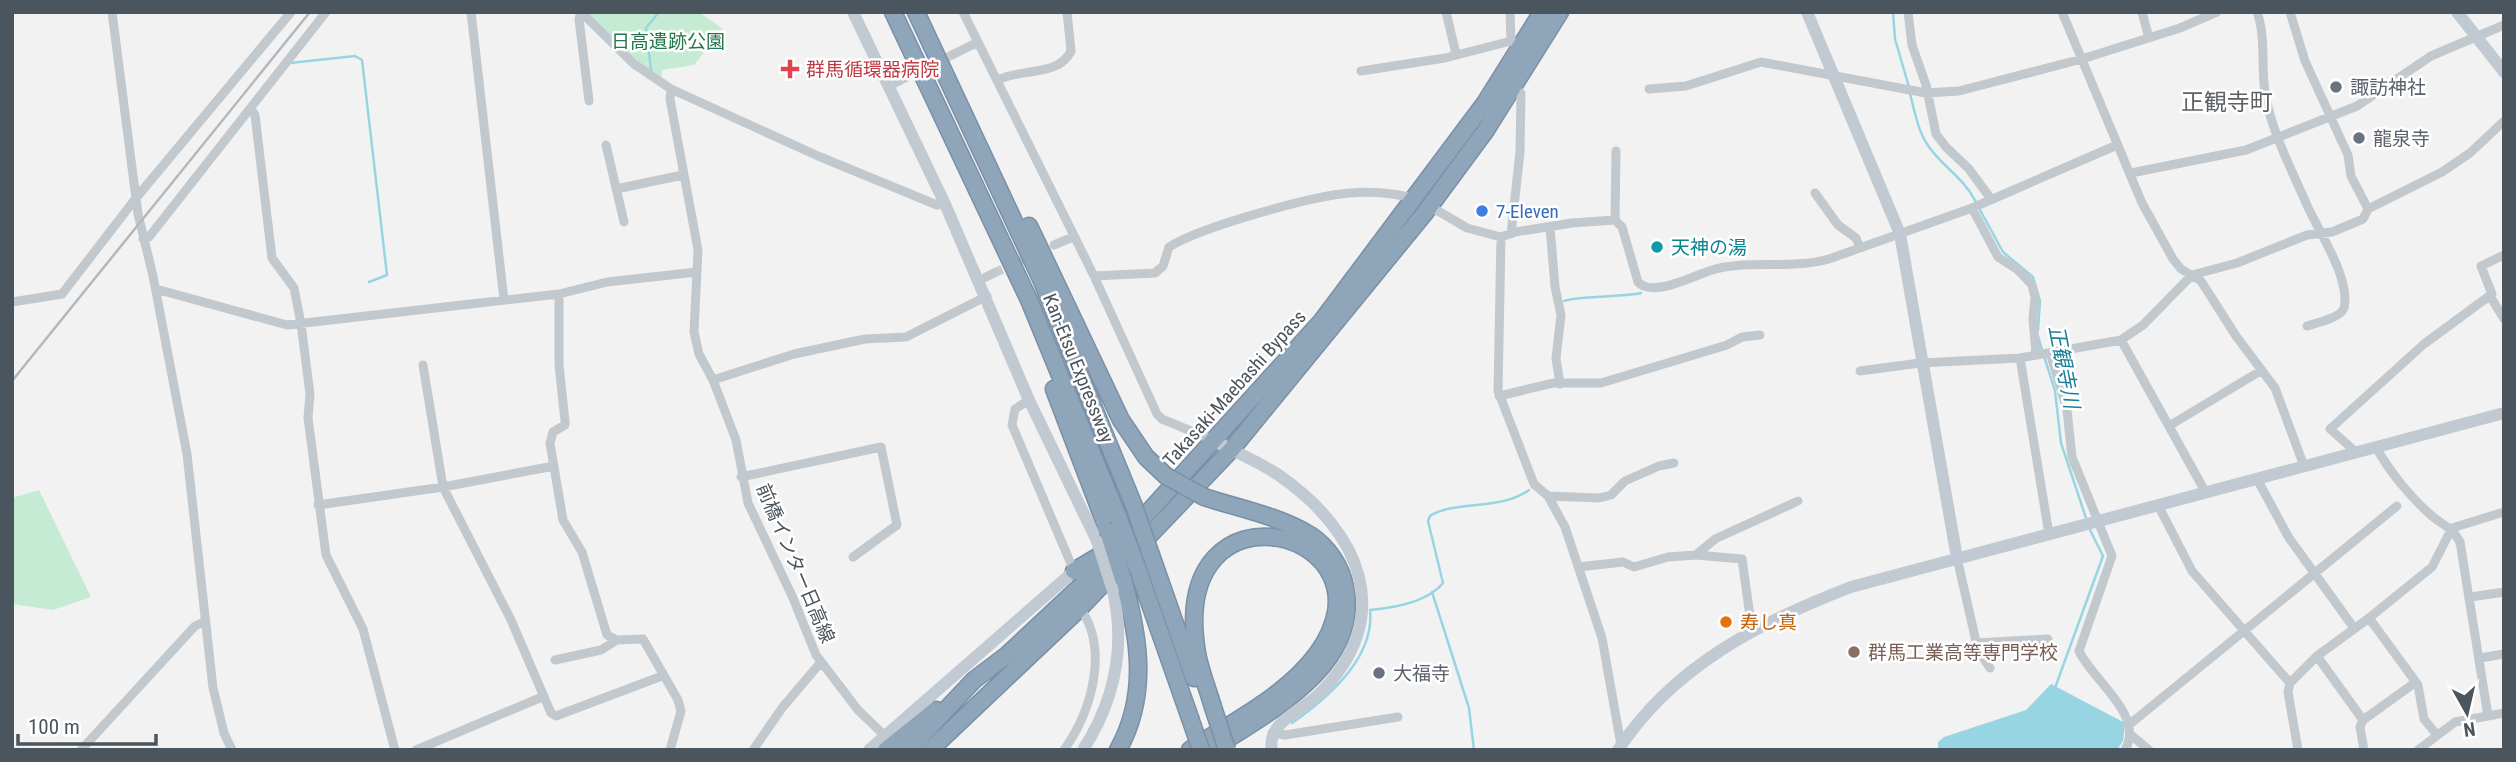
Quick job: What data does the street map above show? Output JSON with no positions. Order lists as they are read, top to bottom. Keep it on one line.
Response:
{"streets":{"highway":["Kan-Etsu Expressway","Takasaki-Maebashi Bypass"],"street":["前橋インター日高線"]},"districts":["正観寺町"],"water":["正観寺川"],"parks":["日高遺跡公園"],"places":{"health":["群馬循環器病院"],"other":["諏訪神社","龍泉寺","7-Eleven","天神の湯","寿し真","群馬工業高等専門学校","大福寺"]},"scale_bar":"100 m","north":"bottom"}
